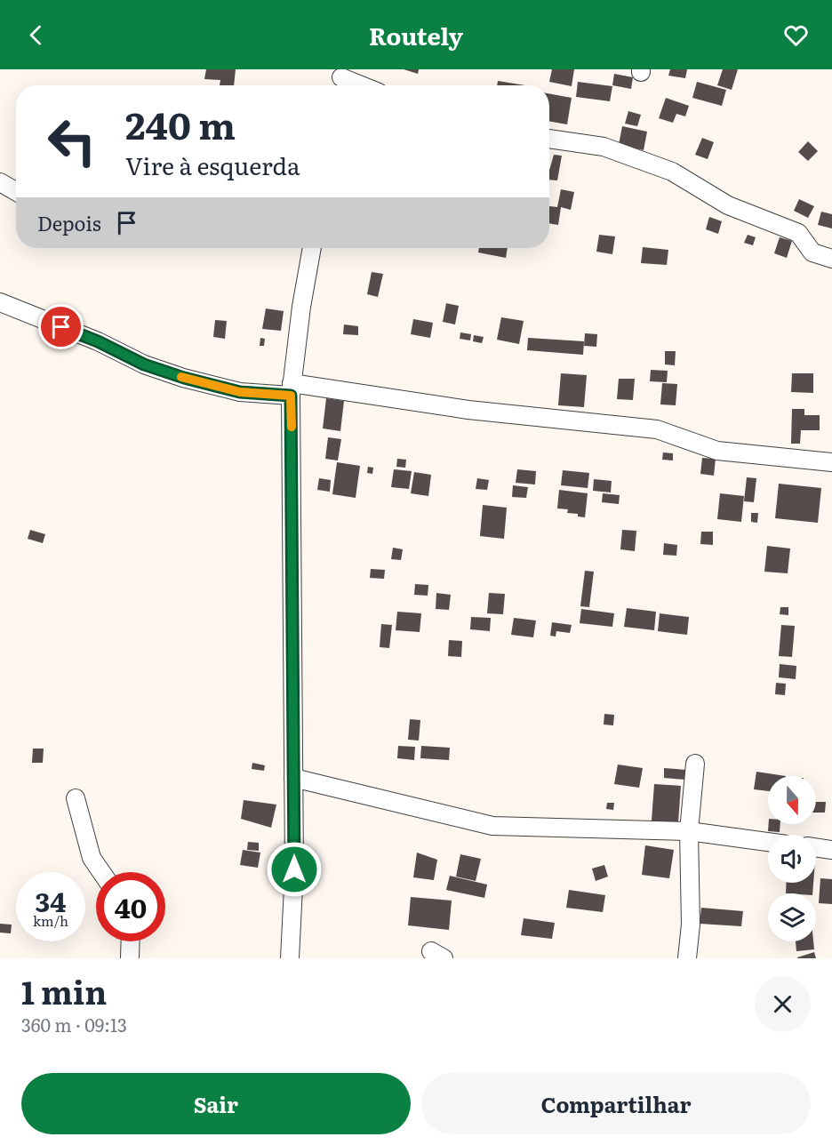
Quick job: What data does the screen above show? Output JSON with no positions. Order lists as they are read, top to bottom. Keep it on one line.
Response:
{"north":"bottom","page":{"header":"Routely","turn":["240 m","Vire à esquerda"],"then":"Depois","speed":"34 km/h","limit":"40","heading":["1 min","360 m · 09:13"],"buttons":["Sair","Compartilhar"]}}
